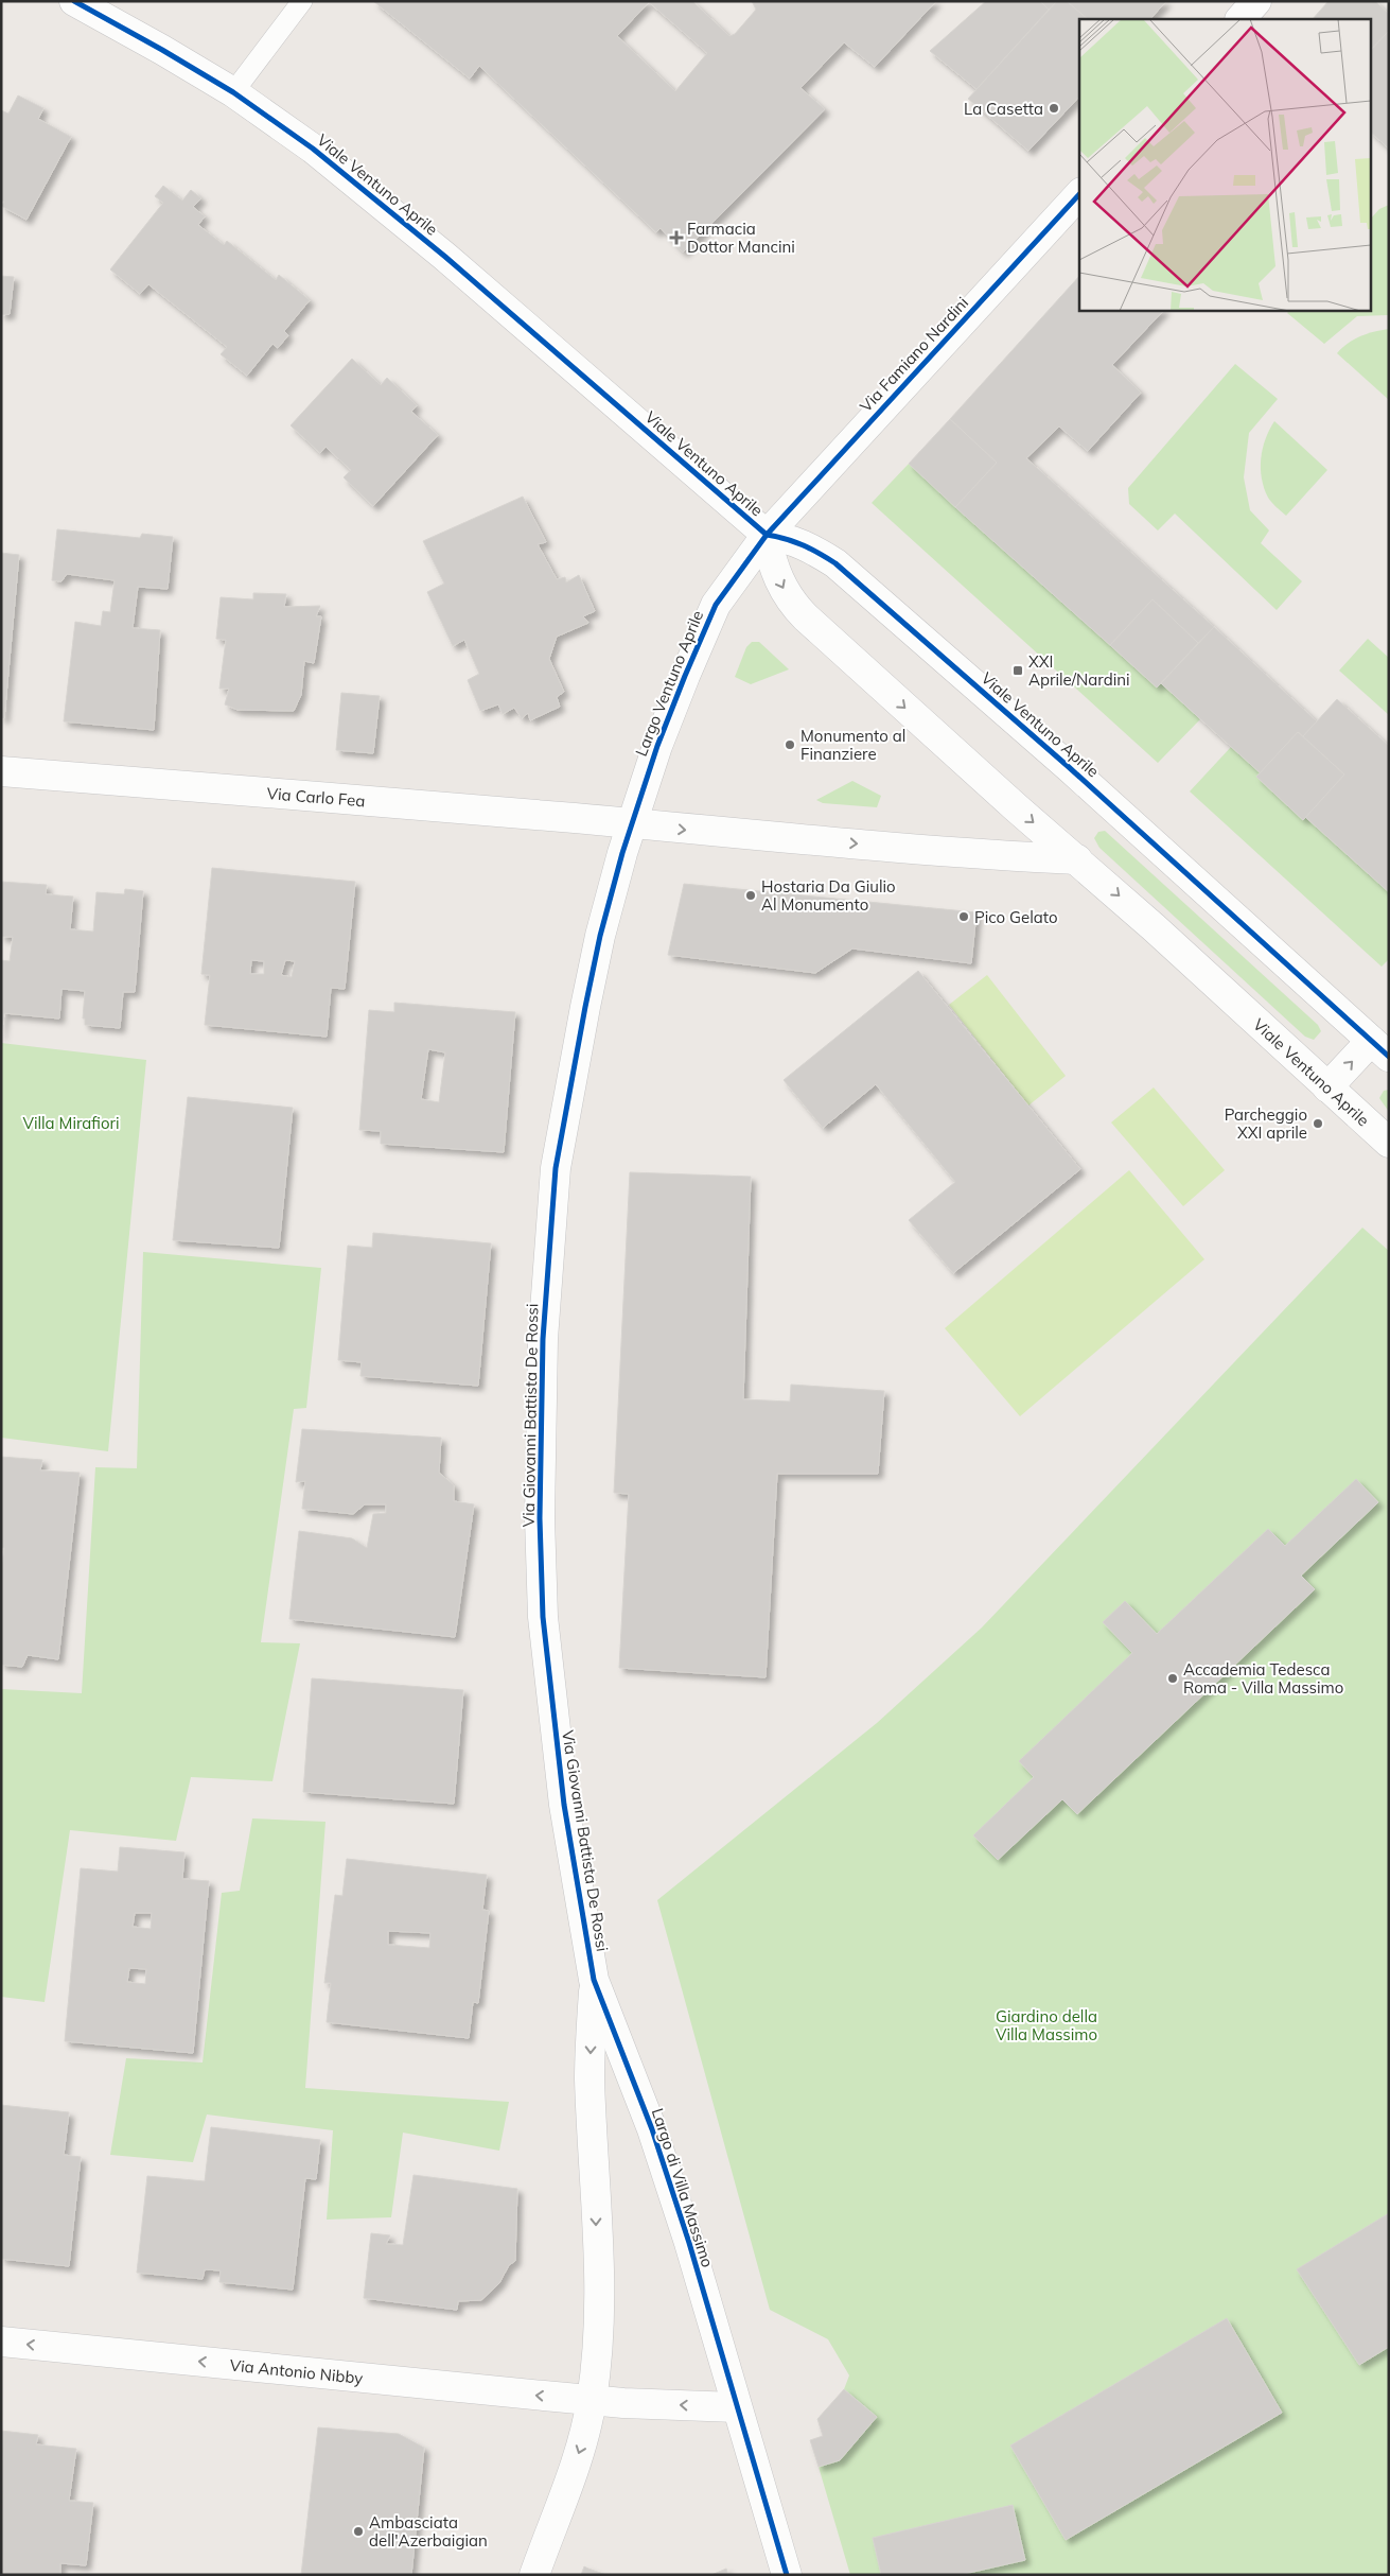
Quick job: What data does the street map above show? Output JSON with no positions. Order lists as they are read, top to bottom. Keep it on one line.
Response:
{"streets":{"street":["Viale Ventuno Aprile","Via Famiano Nardini","Largo Ventuno Aprile","Via Carlo Fea","Via Giovanni Battista De Rossi","Largo di Villa Massimo","Via Antonio Nibby"]},"crossings":[["Viale Ventuno Aprile","Via Famiano Nardini"],["Viale Ventuno Aprile","Largo Ventuno Aprile"],["Via Famiano Nardini","Largo Ventuno Aprile"],["Largo Ventuno Aprile","Via Carlo Fea"],["Largo Ventuno Aprile","Via Giovanni Battista De Rossi"],["Via Carlo Fea","Via Giovanni Battista De Rossi"],["Via Giovanni Battista De Rossi","Largo di Villa Massimo"]],"one_way":["Via Antonio Nibby"],"parks":["Villa Mirafiori","Giardino della Villa Massimo"],"places":{"other":["La Casetta","Monumento al Finanziere","Hostaria Da Giulio Al Monumento","Pico Gelato","Parcheggio XXI aprile","Accademia Tedesca Roma - Villa Massimo","Ambasciata dell'Azerbaigian"],"health":["Farmacia Dottor Mancini"],"transit":["XXI Aprile/Nardini"]}}
